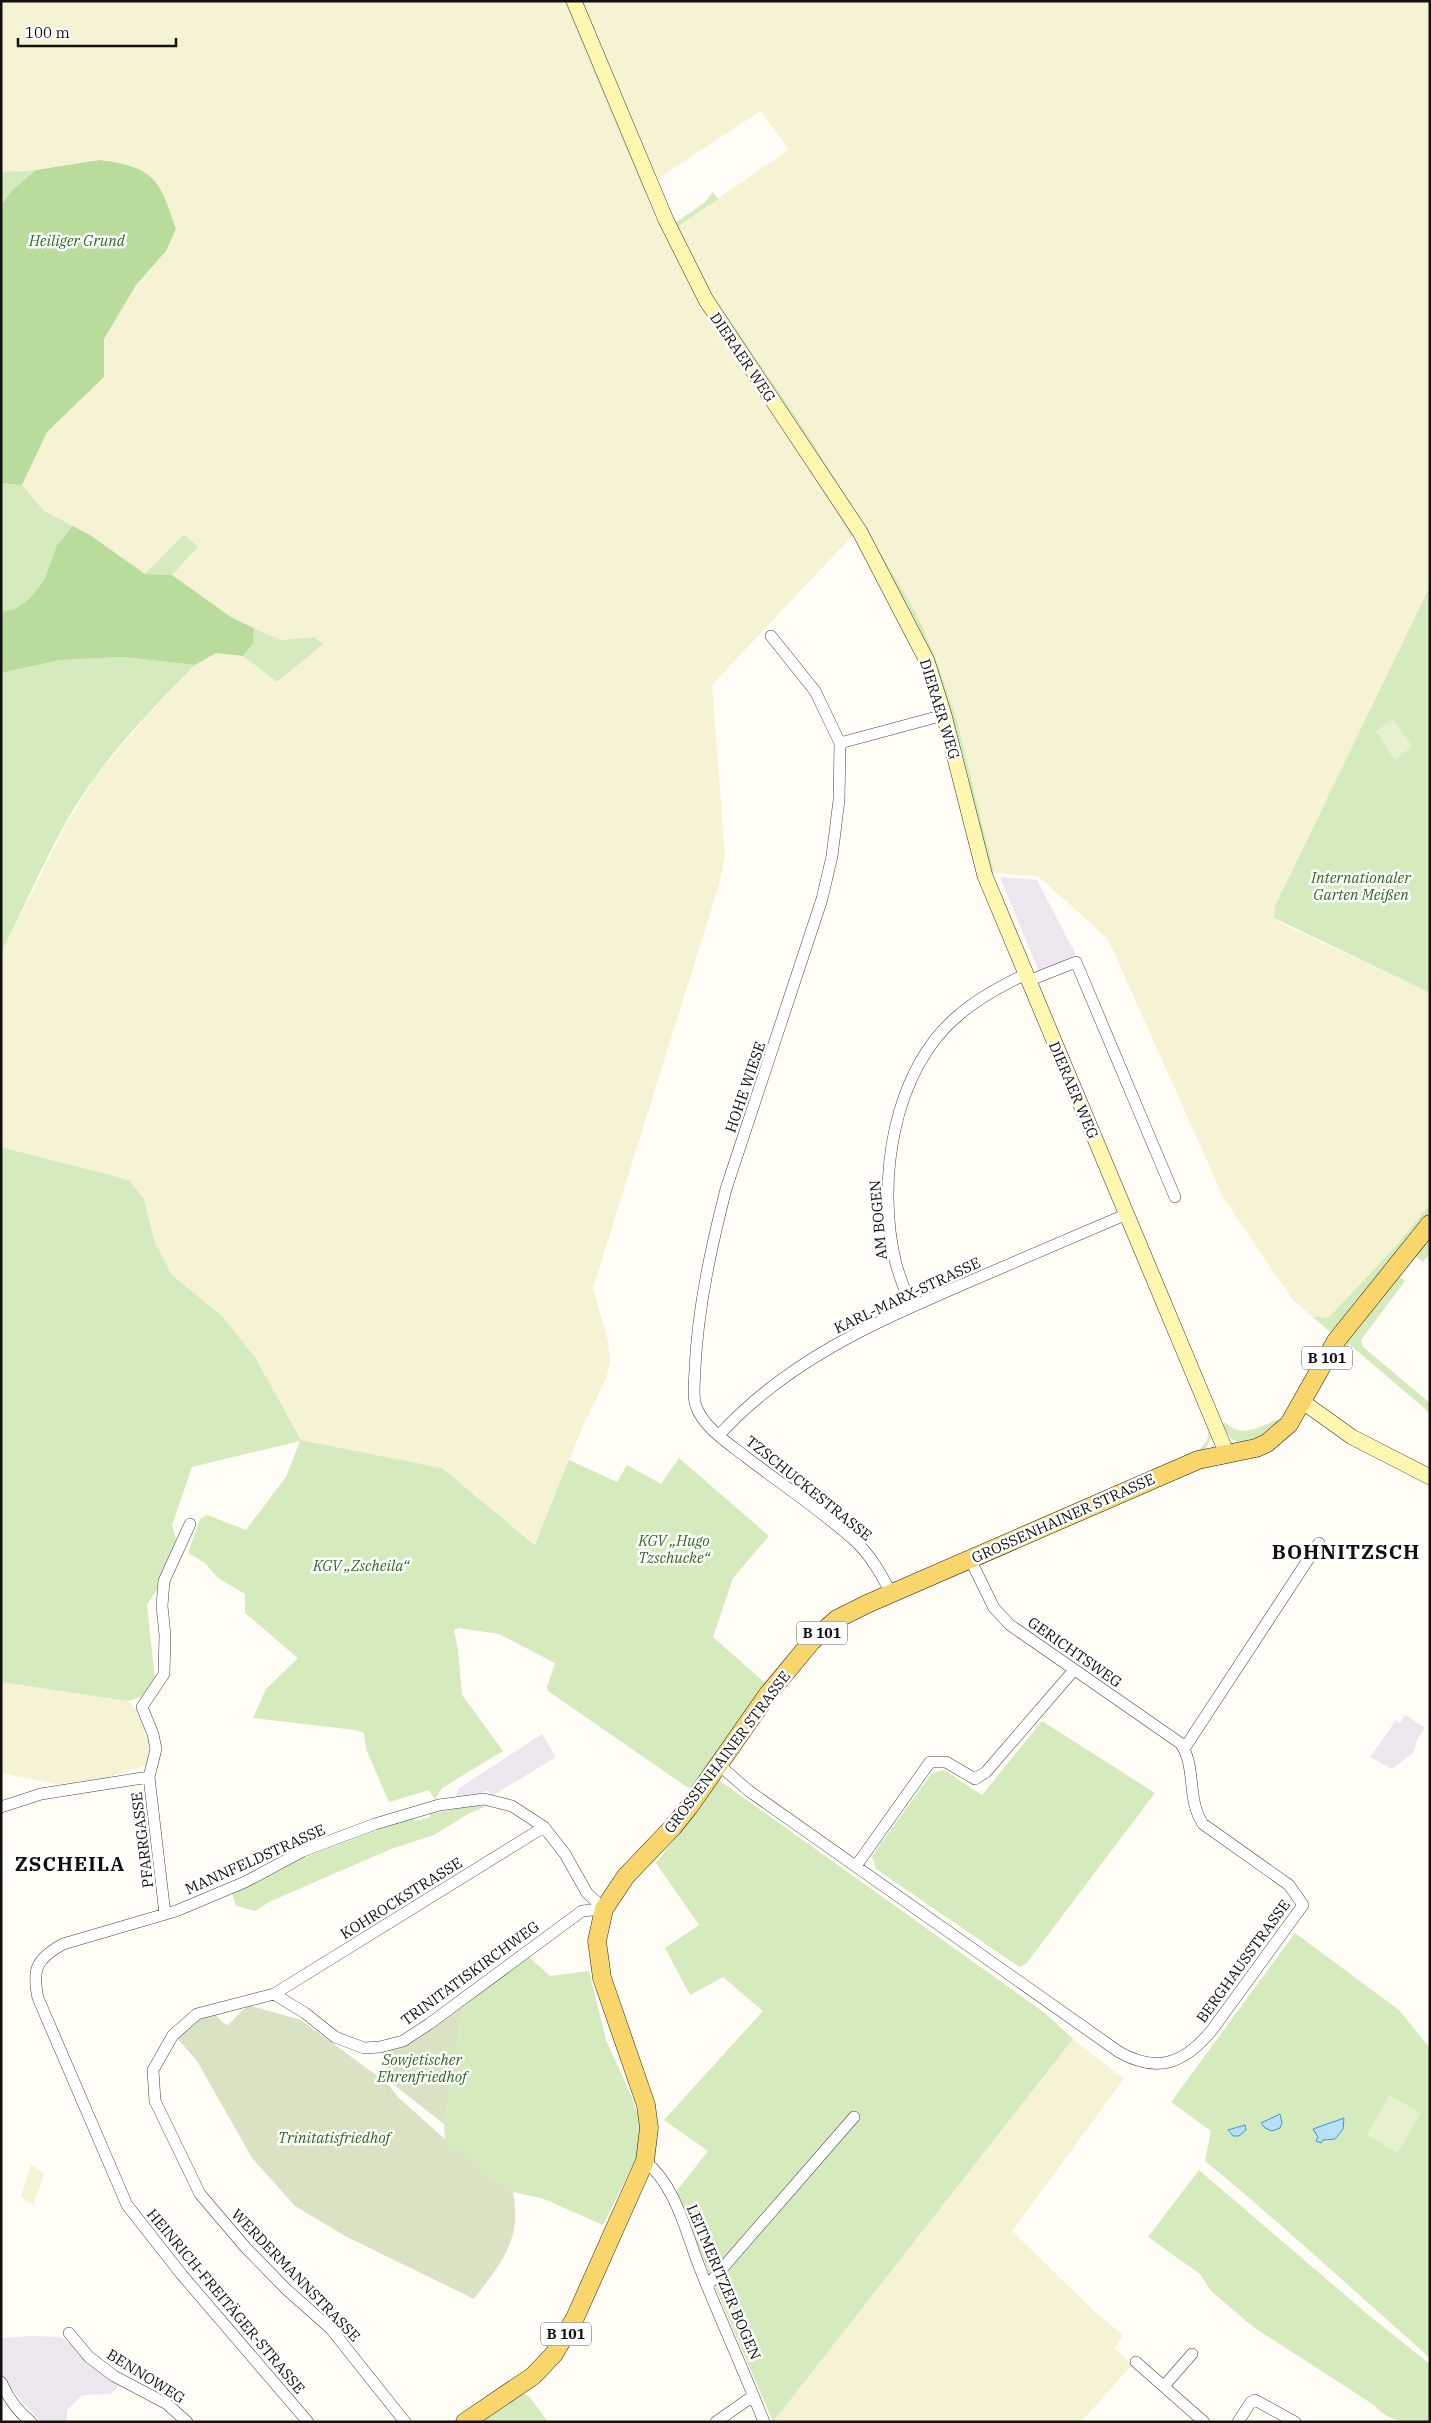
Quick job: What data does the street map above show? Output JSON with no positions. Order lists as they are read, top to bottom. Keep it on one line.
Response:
{"streets":{"main road":["DIERAER WEG","B 101","GROSSENHAINER STRASSE"],"street":["HOHE WIESE","AM BOGEN","KARL-MARX-STRASSE","TZSCHUCKESTRASSE","GERICHTSWEG","PFARRGASSE","MANNFELDSTRASSE","KOHROCKSTRASSE","BERGHAUSSTRASSE","TRINITATISKIRCHWEG","WERDERMANNSTRASSE","LEITMERITZER BOGEN","HEINRICH-FREITÄGER-STRASSE","BENNOWEG"]},"crossings":[["DIERAER WEG","AM BOGEN"],["DIERAER WEG","KARL-MARX-STRASSE"],["DIERAER WEG","GROSSENHAINER STRASSE"],["HOHE WIESE","KARL-MARX-STRASSE"],["HOHE WIESE","TZSCHUCKESTRASSE"],["AM BOGEN","KARL-MARX-STRASSE"],["KARL-MARX-STRASSE","TZSCHUCKESTRASSE"],["B 101","GROSSENHAINER STRASSE"],["TZSCHUCKESTRASSE","GROSSENHAINER STRASSE"],["GROSSENHAINER STRASSE","GERICHTSWEG"],["GROSSENHAINER STRASSE","MANNFELDSTRASSE"],["GROSSENHAINER STRASSE","BERGHAUSSTRASSE"],["GROSSENHAINER STRASSE","TRINITATISKIRCHWEG"],["GROSSENHAINER STRASSE","LEITMERITZER BOGEN"],["GERICHTSWEG","BERGHAUSSTRASSE"],["PFARRGASSE","MANNFELDSTRASSE"],["PFARRGASSE","HEINRICH-FREITÄGER-STRASSE"],["MANNFELDSTRASSE","KOHROCKSTRASSE"],["MANNFELDSTRASSE","TRINITATISKIRCHWEG"],["MANNFELDSTRASSE","HEINRICH-FREITÄGER-STRASSE"],["KOHROCKSTRASSE","TRINITATISKIRCHWEG"],["KOHROCKSTRASSE","WERDERMANNSTRASSE"]],"districts":["BOHNITZSCH","ZSCHEILA"],"parks":["Heiliger Grund","Internationaler Garten Meißen","KGV „Hugo Tzschucke“","KGV „Zscheila“","Sowjetischer Ehrenfriedhof","Trinitatisfriedhof"],"scale_bar":"100 m"}
